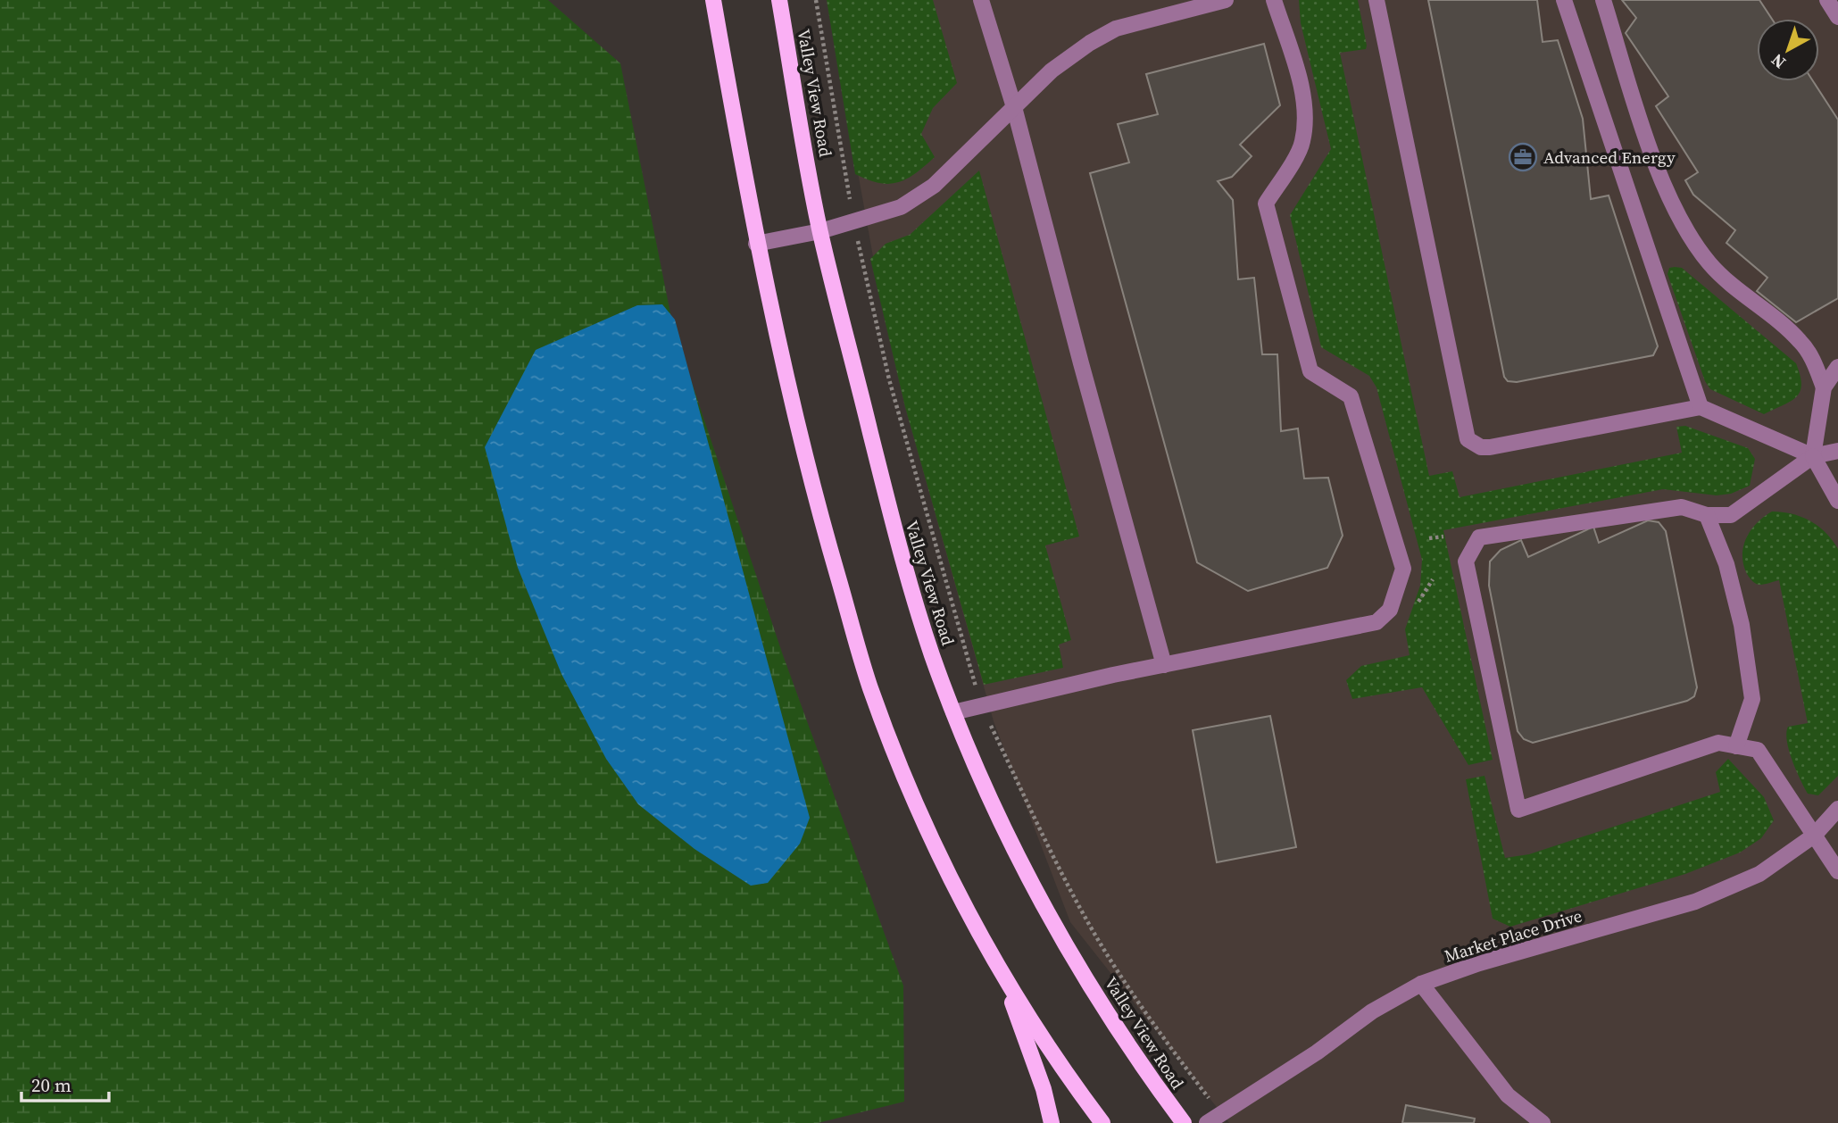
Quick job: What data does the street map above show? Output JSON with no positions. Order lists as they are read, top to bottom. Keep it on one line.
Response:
{"streets":{"main road":["Valley View Road"],"street":["Market Place Drive"]},"places":{"office":["Advanced Energy"]},"scale_bar":"20 m","north":"bottom left"}
